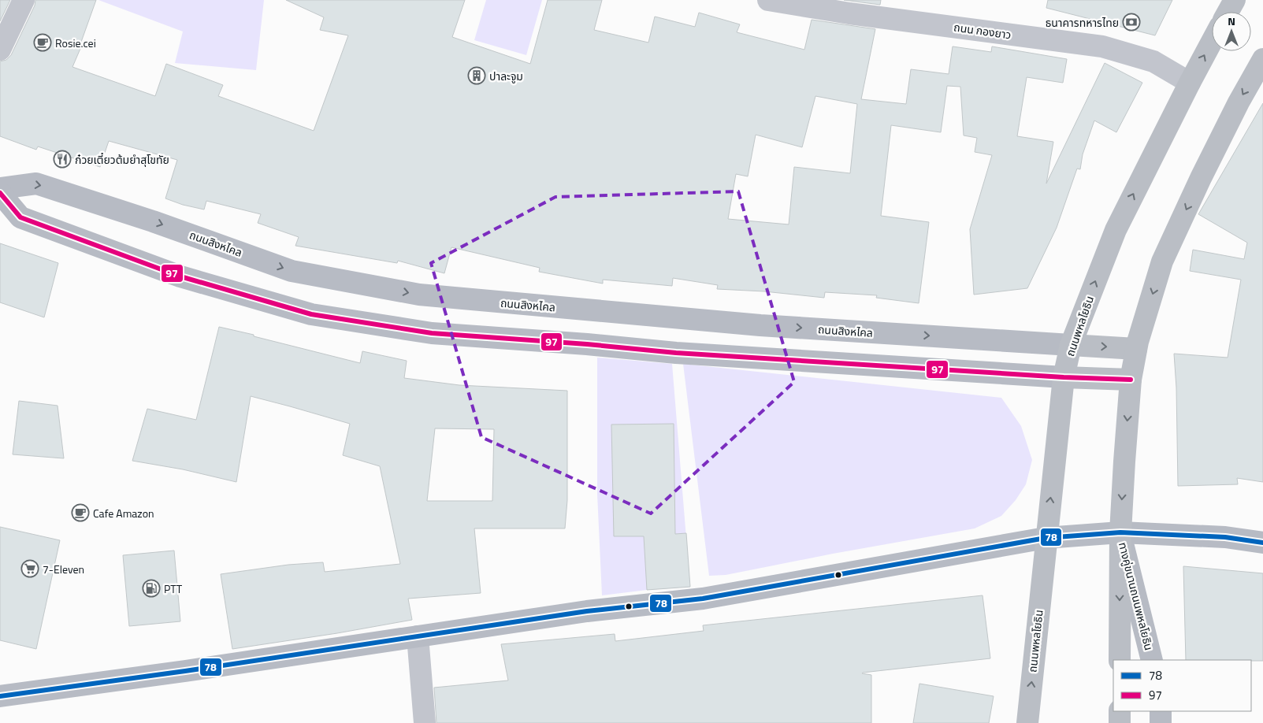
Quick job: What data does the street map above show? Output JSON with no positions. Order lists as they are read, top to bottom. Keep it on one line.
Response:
{"streets":{"main road":["ถนนสิงหไคล","ถนนพหลโยธิน","ทางคู่ขนานถนนพหลโยธิน"],"street":["ถนน กองยาว"]},"crossings":[["ถนน กองยาว","ถนนพหลโยธิน"],["ถนนสิงหไคล","ถนนพหลโยธิน"]],"places":{"bank":["ธนาคารทหารไทย"],"cafe":["Rosie.cei","Cafe Amazon"],"building":["ปาละจูม"],"restaurant":["ก๋วยเตี๋ยวต้มยำสุโขทัย"],"supermarket":["7-Eleven"],"fuel station":["PTT"]},"lines":["transit line 97","transit line 78"],"legend":["78","97"],"north":"top"}
